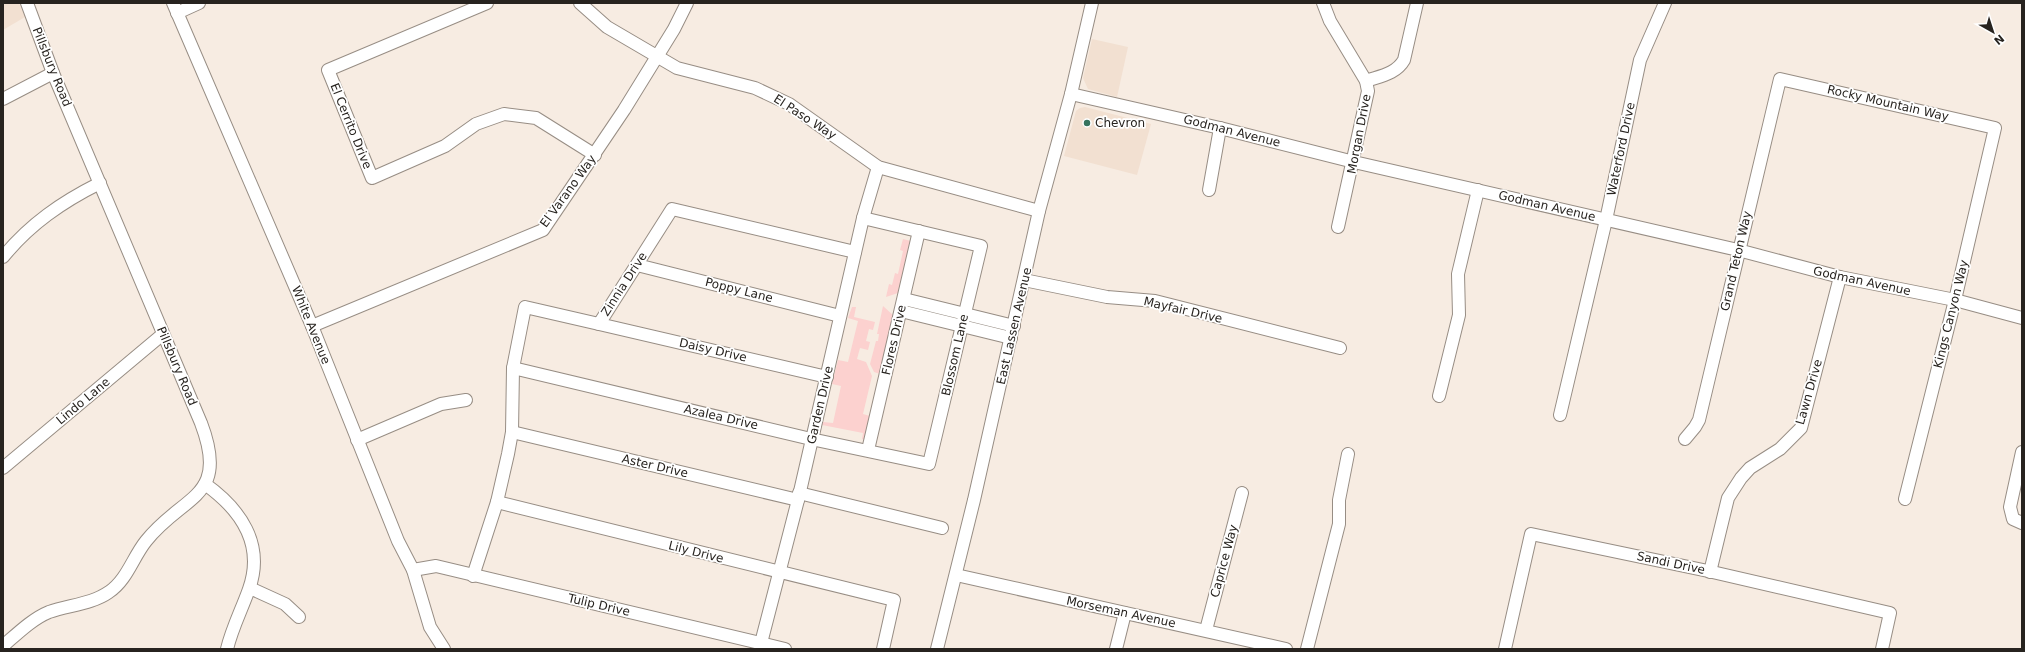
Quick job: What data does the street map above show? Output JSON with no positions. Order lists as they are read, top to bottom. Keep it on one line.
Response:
{"streets":{"street":["Pillsbury Road","Rocky Mountain Way","El Paso Way","El Cerrito Drive","Godman Avenue","Morgan Drive","Waterford Drive","El Varano Way","Grand Teton Way","Zinnia Drive","Poppy Lane","Mayfair Drive","Kings Canyon Way","White Avenue","East Lassen Avenue","Flores Drive","Daisy Drive","Blossom Lane","Lawn Drive","Lindo Lane","Garden Drive","Azalea Drive","Aster Drive","Lily Drive","Caprice Way","Sandi Drive","Tulip Drive","Morseman Avenue"]},"crossings":[["Pillsbury Road","Lindo Lane"],["Rocky Mountain Way","Grand Teton Way"],["Rocky Mountain Way","Kings Canyon Way"],["El Paso Way","El Varano Way"],["El Paso Way","East Lassen Avenue"],["El Paso Way","Garden Drive"],["El Cerrito Drive","El Varano Way"],["Godman Avenue","Morgan Drive"],["Godman Avenue","Waterford Drive"],["Godman Avenue","Grand Teton Way"],["Godman Avenue","Kings Canyon Way"],["Godman Avenue","East Lassen Avenue"],["Godman Avenue","Lawn Drive"],["El Varano Way","White Avenue"],["Zinnia Drive","Poppy Lane"],["Zinnia Drive","Daisy Drive"],["Zinnia Drive","Garden Drive"],["Zinnia Drive","Azalea Drive"],["Zinnia Drive","Aster Drive"],["Zinnia Drive","Lily Drive"],["Zinnia Drive","Tulip Drive"],["Poppy Lane","Garden Drive"],["Mayfair Drive","East Lassen Avenue"],["White Avenue","Tulip Drive"],["East Lassen Avenue","Morseman Avenue"],["Flores Drive","Blossom Lane"],["Flores Drive","Azalea Drive"],["Daisy Drive","Garden Drive"],["Blossom Lane","Azalea Drive"],["Lawn Drive","Sandi Drive"],["Garden Drive","Azalea Drive"],["Garden Drive","Aster Drive"],["Garden Drive","Lily Drive"],["Garden Drive","Tulip Drive"],["Caprice Way","Morseman Avenue"]],"places":["Chevron"],"north":"bottom right"}
